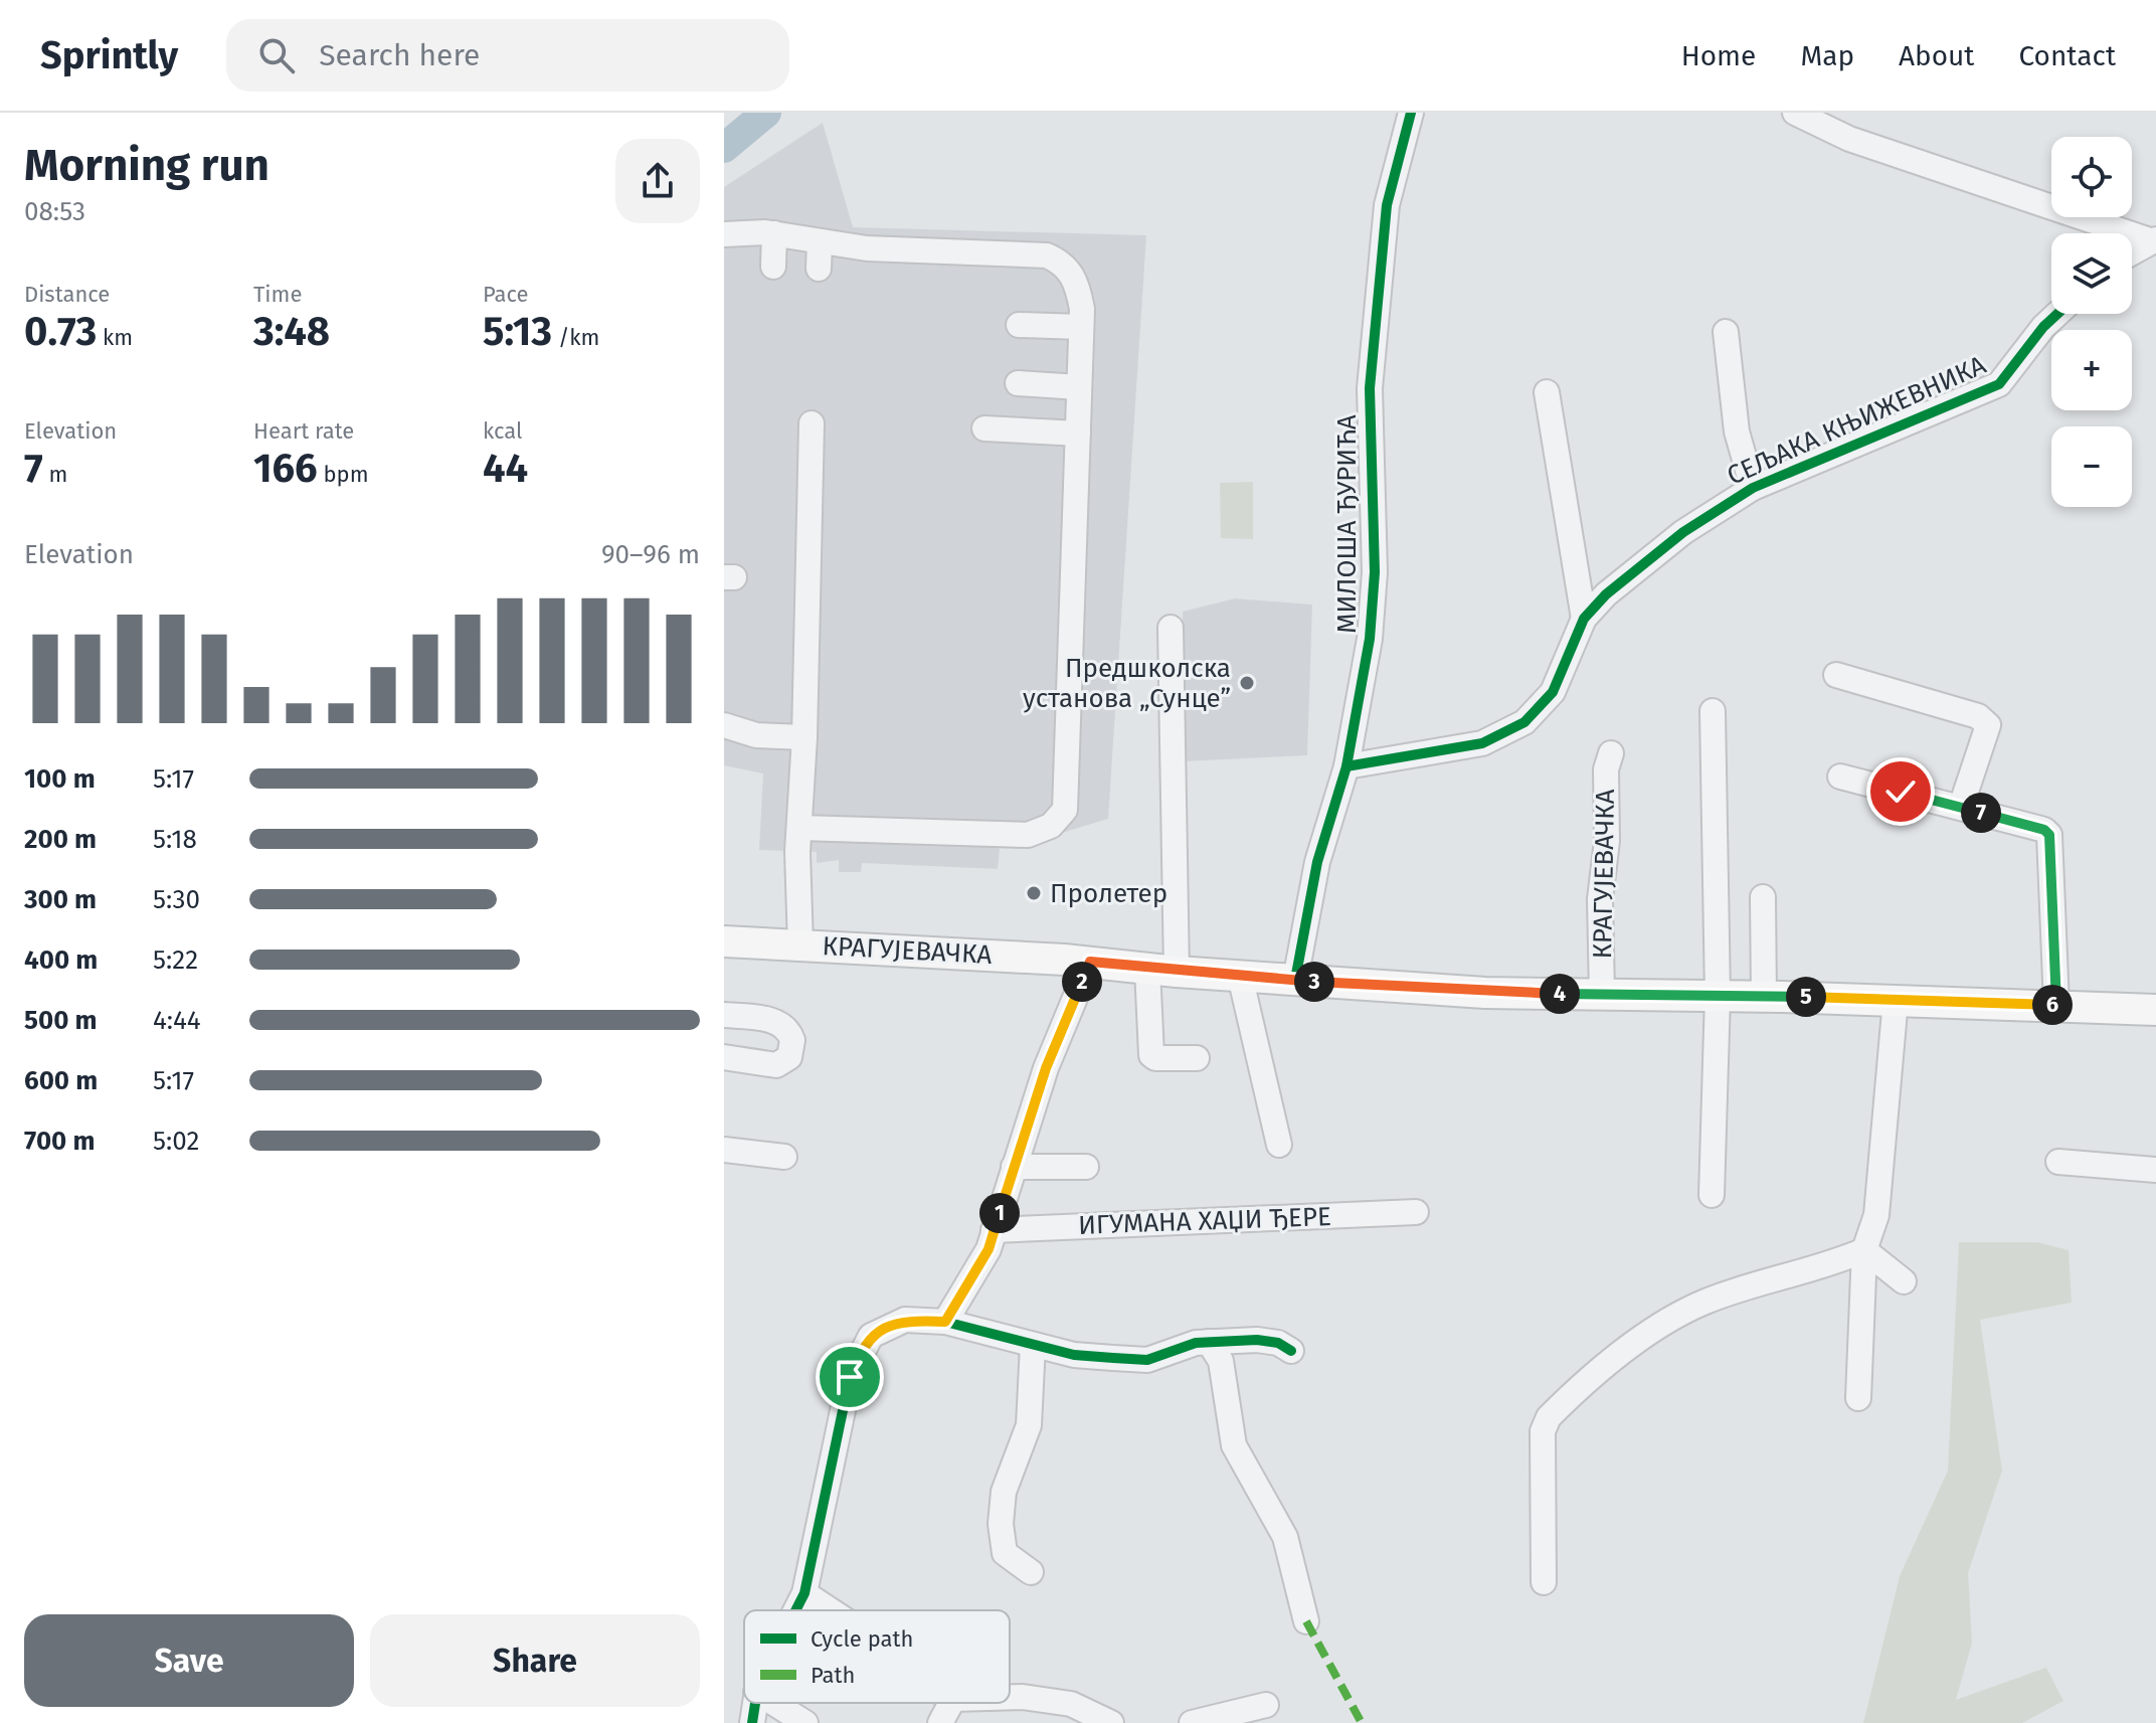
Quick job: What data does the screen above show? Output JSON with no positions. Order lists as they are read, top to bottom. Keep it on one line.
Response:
{"streets":{"main road":["КРАГУЈЕВАЧКА"],"street":["СЕЉАКА КЊИЖЕВНИКА","МИЛОША ЂУРИЋА","ИГУМАНА ХАЏИ ЂЕРЕ"]},"crossings":[["СЕЉАКА КЊИЖЕВНИКА","МИЛОША ЂУРИЋА"],["МИЛОША ЂУРИЋА","КРАГУЈЕВАЧКА"]],"places":["Предшколска установа „Сунце”","Пролетер"],"legend":["Cycle path","Path"],"page":{"header":"Sprintly","search":"Search here","nav":["Home","Map","About","Contact"],"heading":["Morning run","08:53"],"map_buttons":["+","−"],"stats":[["Distance","0.73 km"],["Time","3:48"],["Pace","5:13 /km"],["Elevation","7 m"],["Heart rate","166 bpm"],["kcal","44"]],"chart":["Elevation","90–96 m"],"list":[{"name":"100 m","note":"5:17"},{"name":"200 m","note":"5:18"},{"name":"300 m","note":"5:30"},{"name":"400 m","note":"5:22"},{"name":"500 m","note":"4:44"},{"name":"600 m","note":"5:17"},{"name":"700 m","note":"5:02"}],"pins":["7","2","3","4","5","6","1"],"buttons":["Save","Share"]}}
